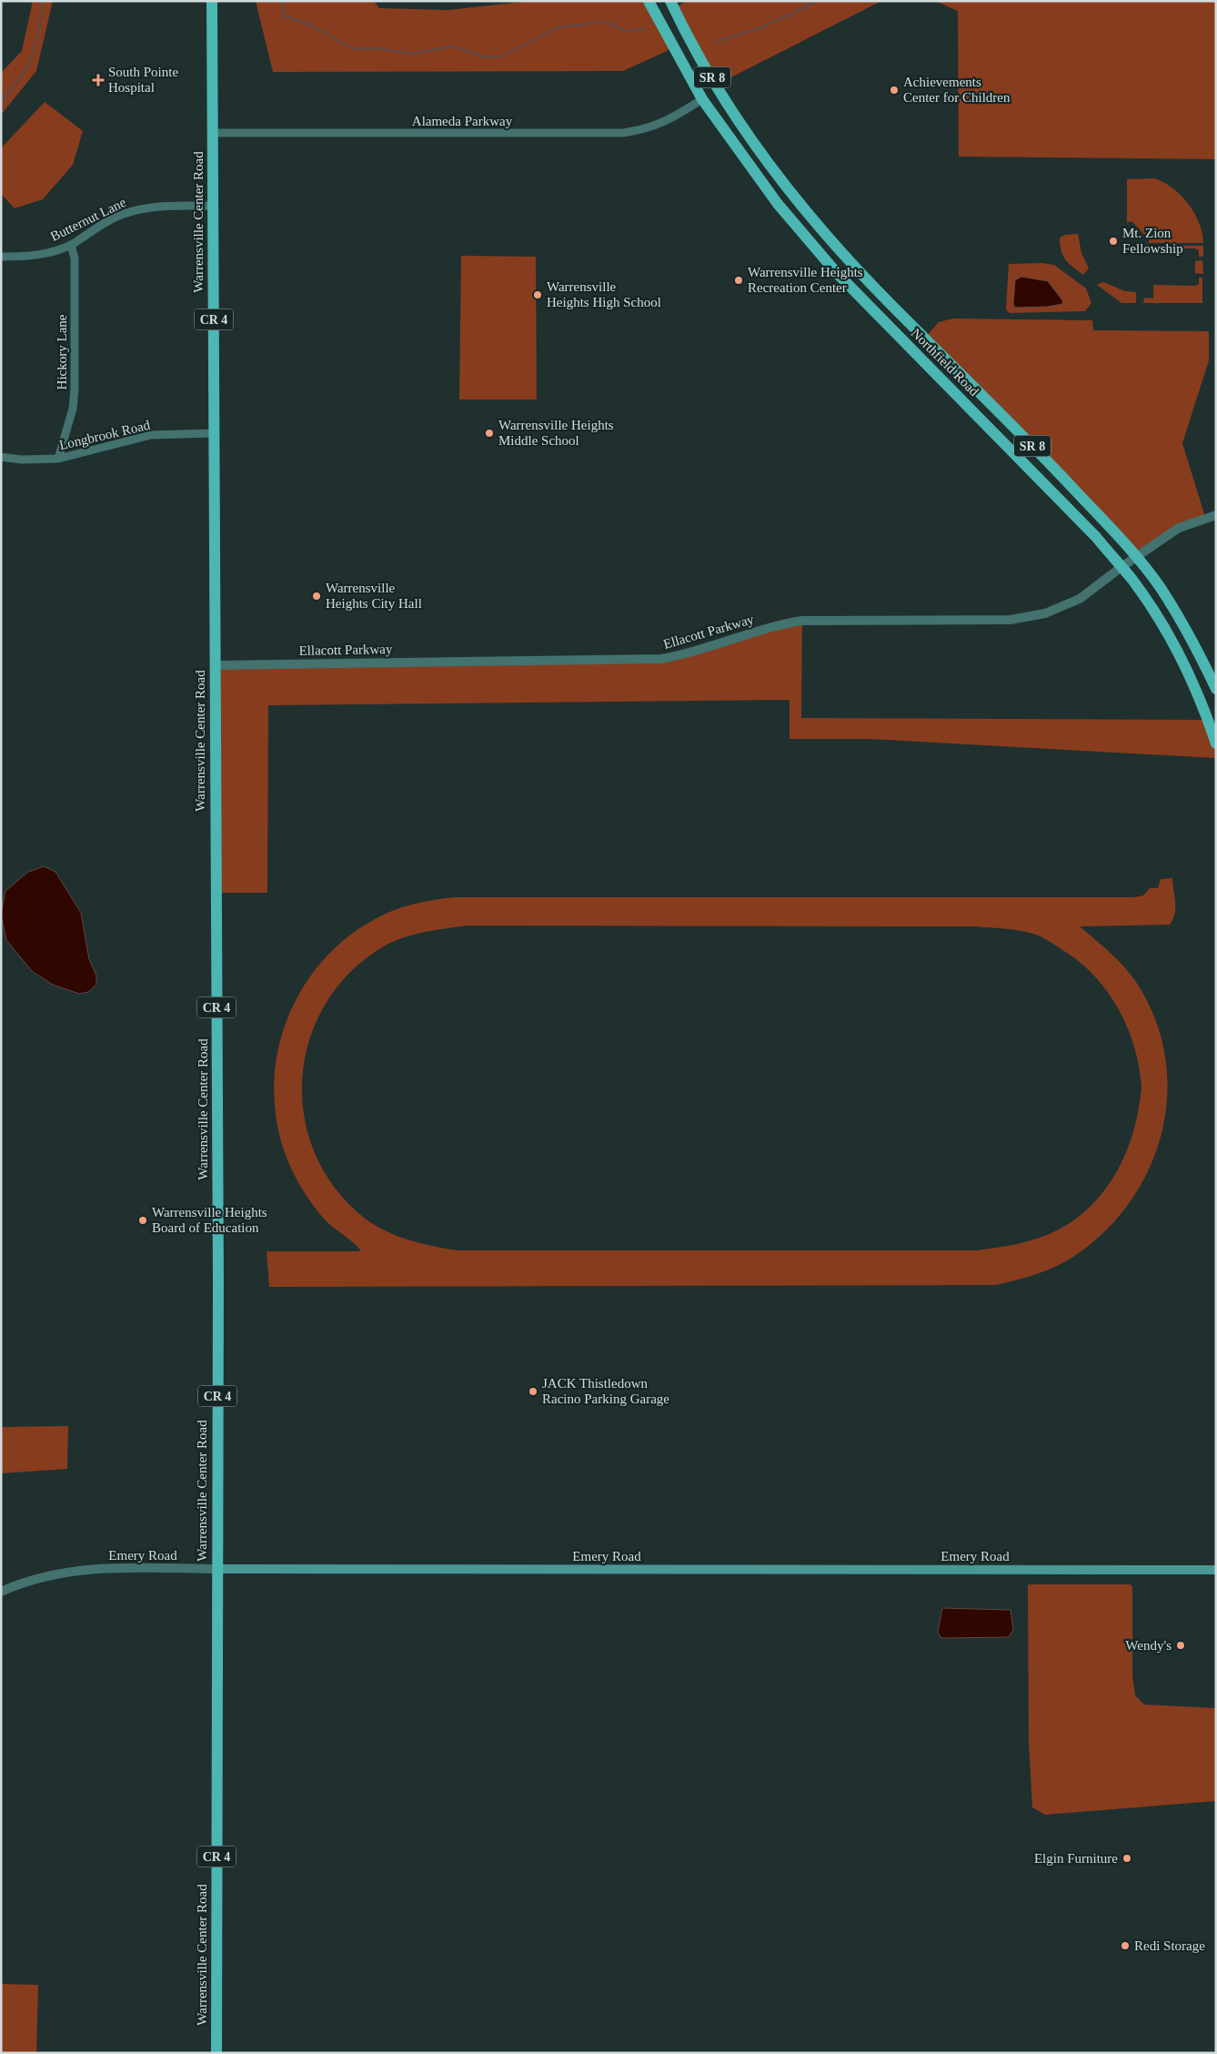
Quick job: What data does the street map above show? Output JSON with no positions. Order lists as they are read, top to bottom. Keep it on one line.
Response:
{"streets":{"main road":["SR 8","Warrensville Center Road","CR 4","Northfield Road","Emery Road"],"street":["Alameda Parkway","Butternut Lane","Hickory Lane","Longbrook Road","Ellacott Parkway"]},"crossings":[["Alameda Parkway","Warrensville Center Road"],["Alameda Parkway","Northfield Road"],["Butternut Lane","Warrensville Center Road"],["Butternut Lane","Hickory Lane"],["Warrensville Center Road","Longbrook Road"],["Warrensville Center Road","Ellacott Parkway"],["Warrensville Center Road","Emery Road"],["Hickory Lane","Longbrook Road"],["Northfield Road","Ellacott Parkway"]],"places":{"health":["South Pointe Hospital"],"other":["Achievements Center for Children","Mt. Zion Fellowship","Warrensville Heights Recreation Center","Warrensville Heights High School","Warrensville Heights Middle School","Warrensville Heights City Hall","Warrensville Heights Board of Education","JACK Thistledown Racino Parking Garage","Wendy's","Elgin Furniture","Redi Storage"]}}
